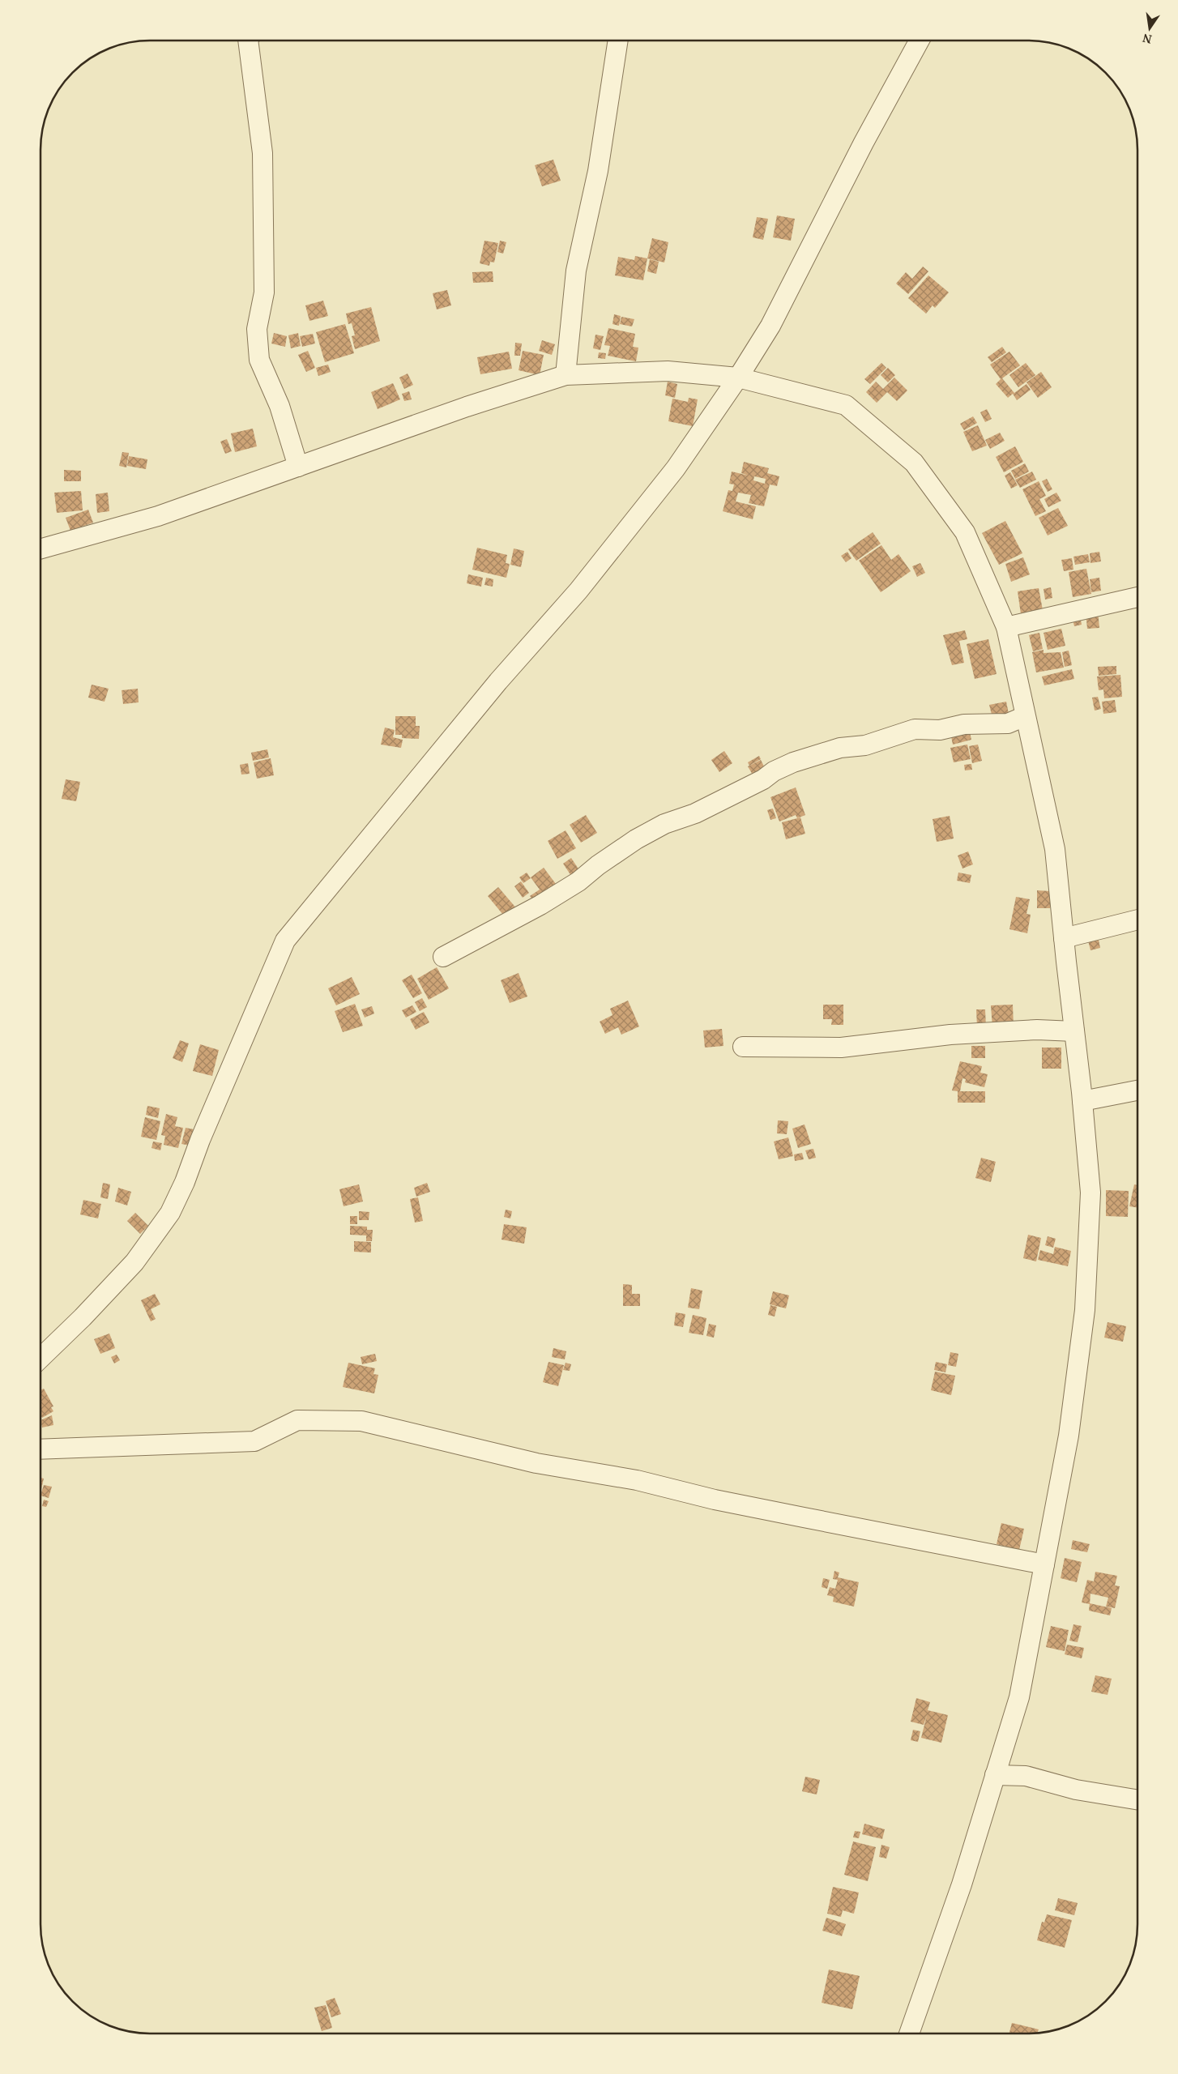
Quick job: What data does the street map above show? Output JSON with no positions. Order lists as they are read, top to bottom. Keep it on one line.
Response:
{"north":"bottom"}
